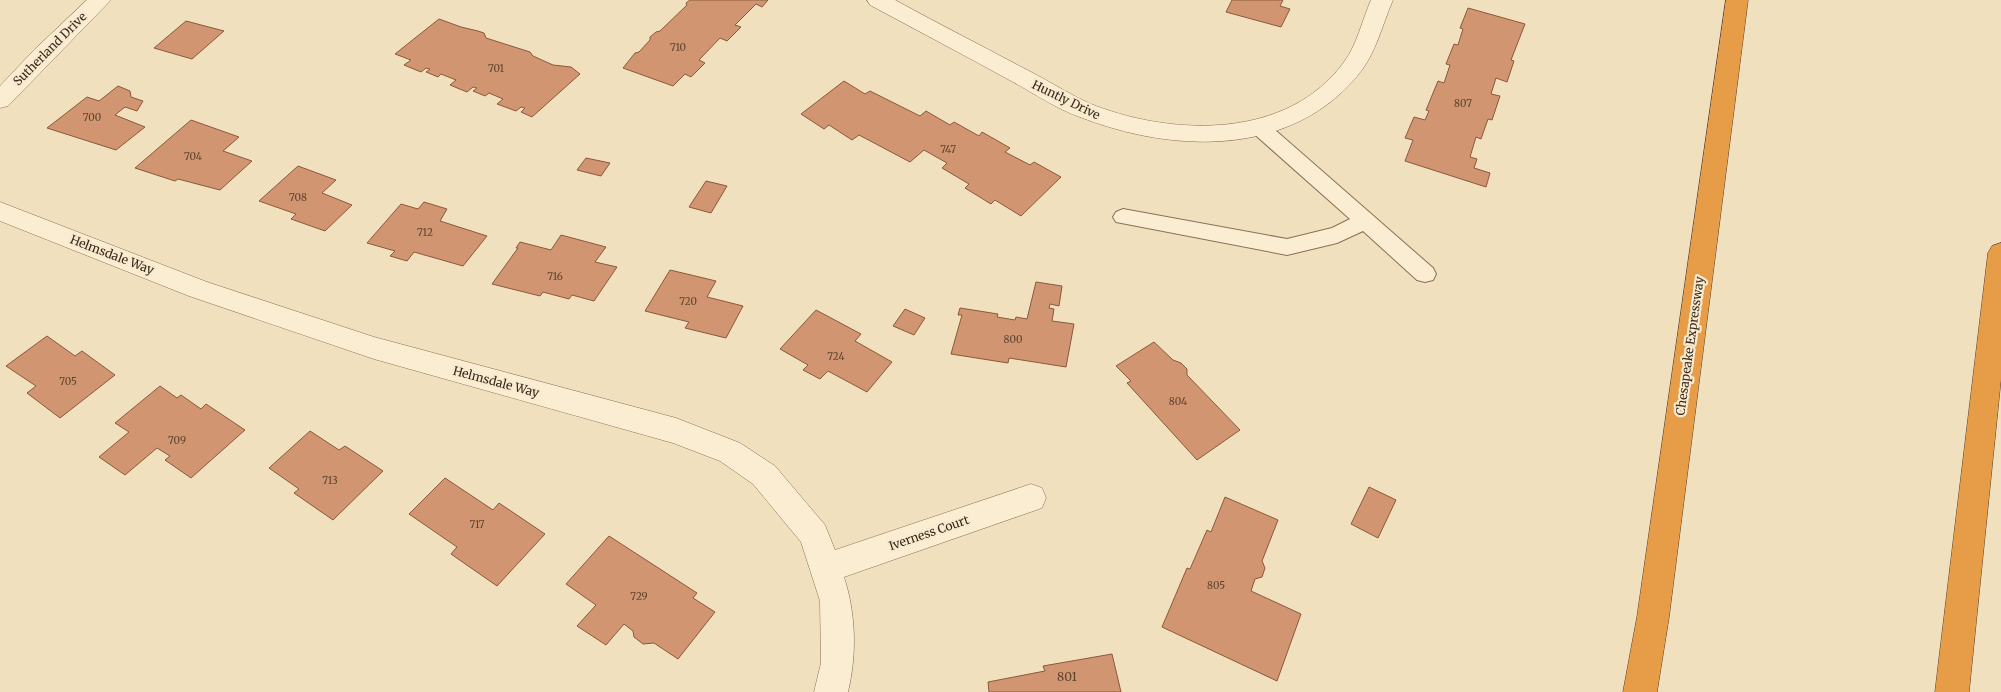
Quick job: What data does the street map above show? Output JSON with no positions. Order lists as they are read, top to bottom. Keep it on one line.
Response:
{"streets":{"highway":["Chesapeake Expressway"],"street":["Sutherland Drive","Huntly Drive","Helmsdale Way","Iverness Court"]},"crossings":[["Helmsdale Way","Iverness Court"]],"house_numbers":["710","701","807","700","747","704","708","712","716","720","800","724","705","804","709","713","717","805","729","801"]}
